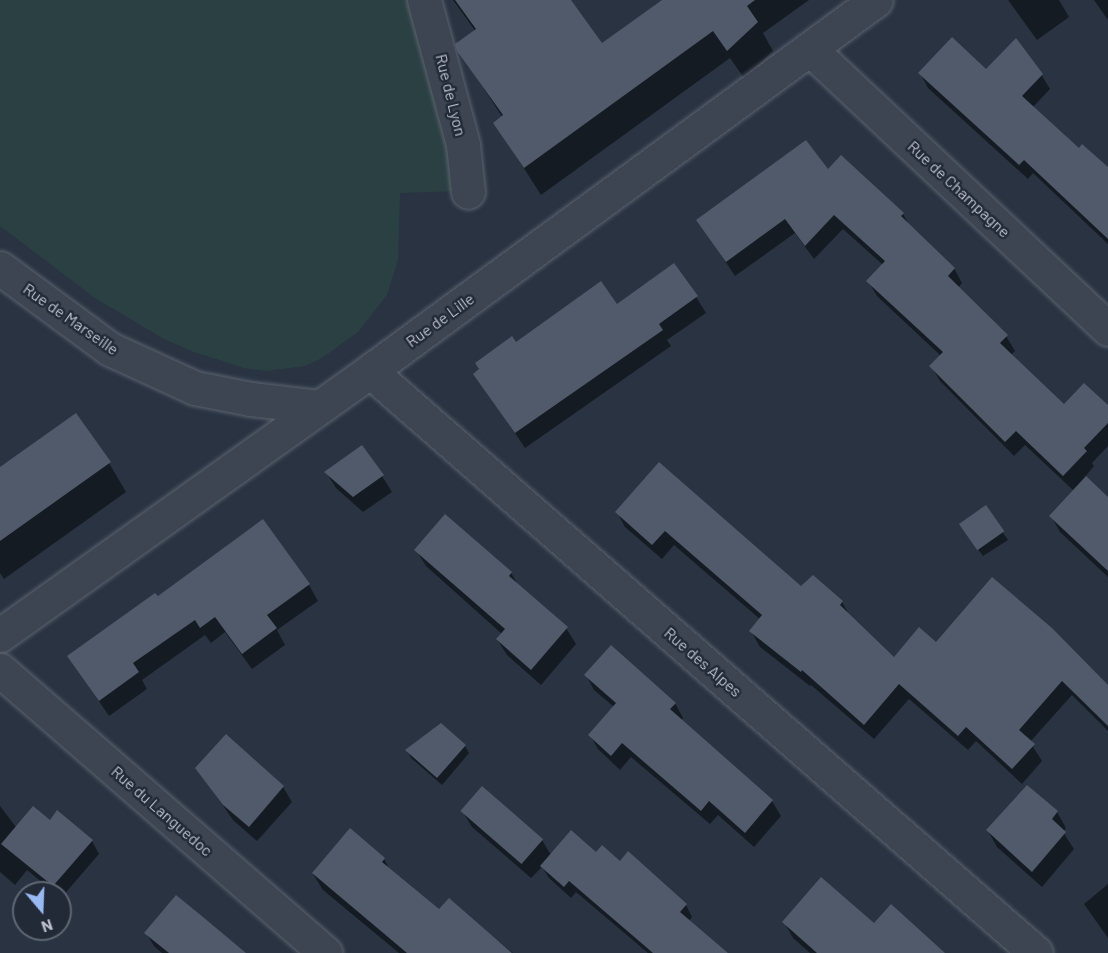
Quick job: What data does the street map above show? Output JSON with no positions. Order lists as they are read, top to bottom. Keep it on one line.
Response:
{"streets":{"street":["Rue de Lyon","Rue de Champagne","Rue de Marseille","Rue de Lille","Rue des Alpes","Rue du Languedoc"]},"crossings":[["Rue de Champagne","Rue de Lille"],["Rue de Marseille","Rue de Lille"],["Rue de Lille","Rue des Alpes"]],"north":"bottom"}
